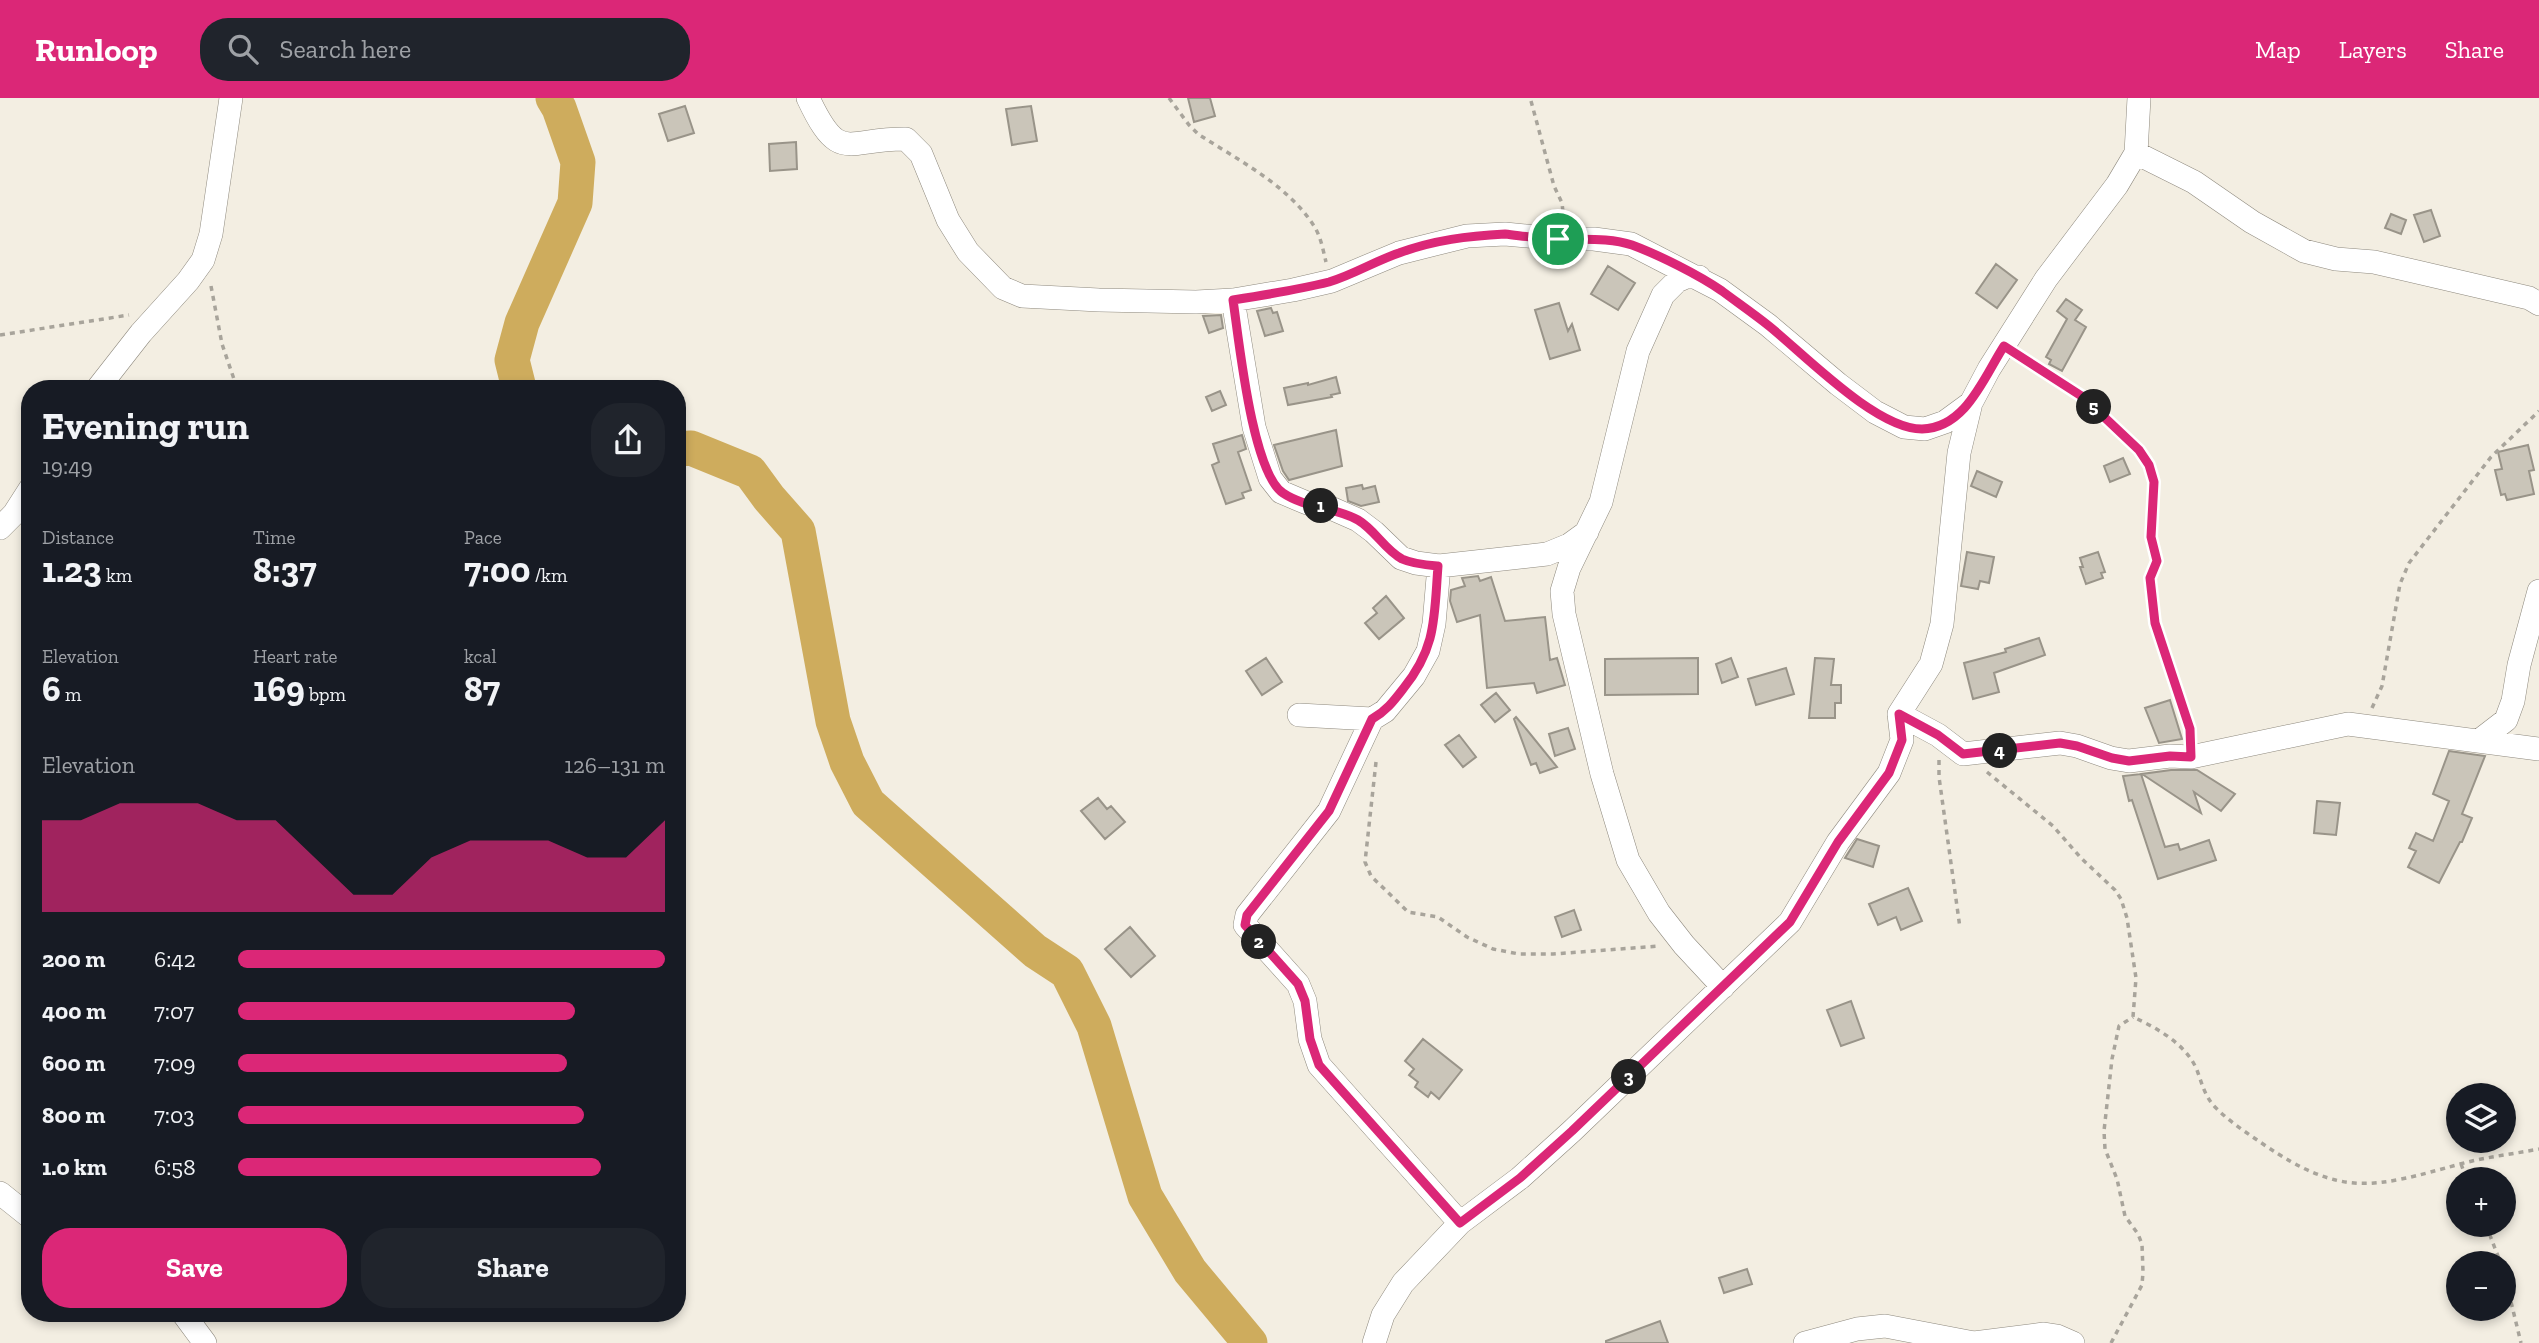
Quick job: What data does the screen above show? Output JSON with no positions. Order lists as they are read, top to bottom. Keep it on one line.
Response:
{"page":{"header":"Runloop","search":"Search here","nav":["Map","Layers","Share"],"heading":["Evening run","19:49"],"pins":["5","1","4","2","3"],"stats":[["Distance","1.23 km"],["Time","8:37"],["Pace","7:00 /km"],["Elevation","6 m"],["Heart rate","169 bpm"],["kcal","87"]],"chart":["Elevation","126–131 m"],"list":[{"name":"200 m","note":"6:42"},{"name":"400 m","note":"7:07"},{"name":"600 m","note":"7:09"},{"name":"800 m","note":"7:03"},{"name":"1.0 km","note":"6:58"}],"map_buttons":["+","−"],"buttons":["Save","Share"]}}
